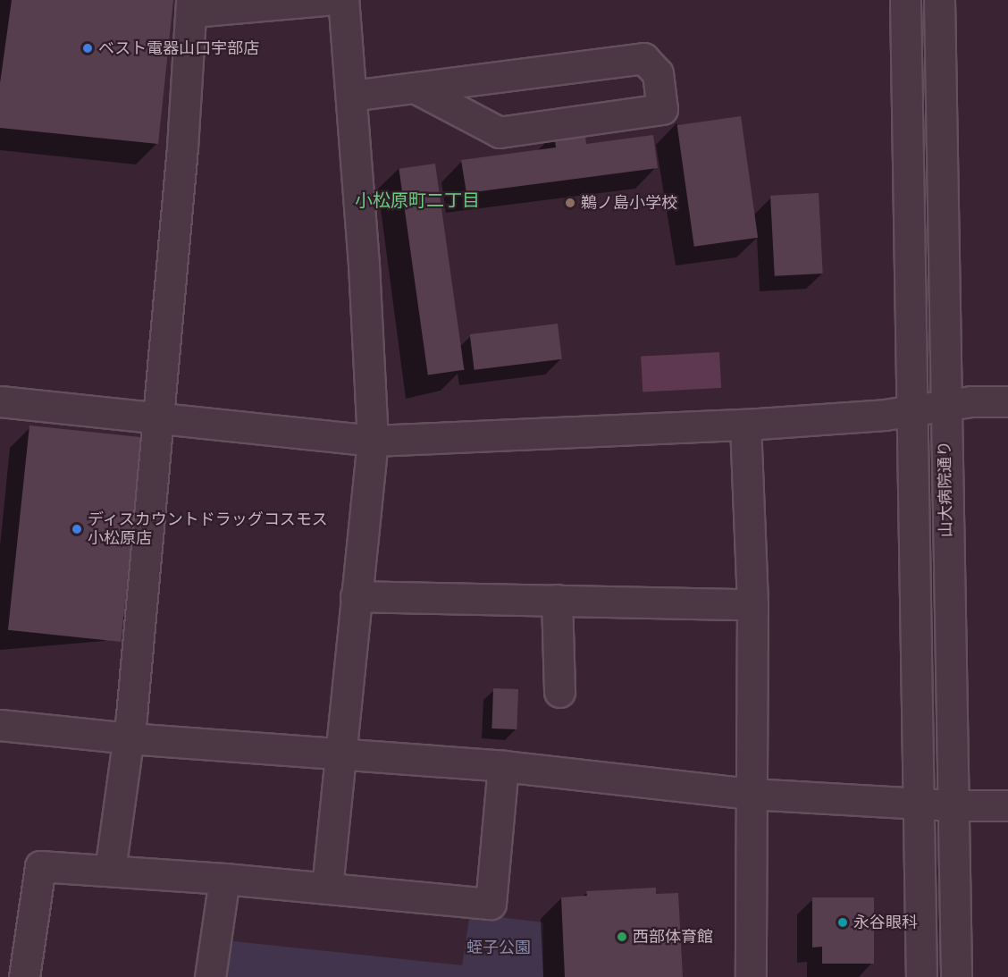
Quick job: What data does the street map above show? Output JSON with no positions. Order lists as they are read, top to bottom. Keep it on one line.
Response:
{"streets":{"street":["山大病院通り"]},"districts":["小松原町二丁目"],"parks":["蛭子公園"],"places":["ベスト電器山口宇部店","鵜ノ島小学校","ディスカウントドラッグコスモス 小松原店","永谷眼科","西部体育館"]}
